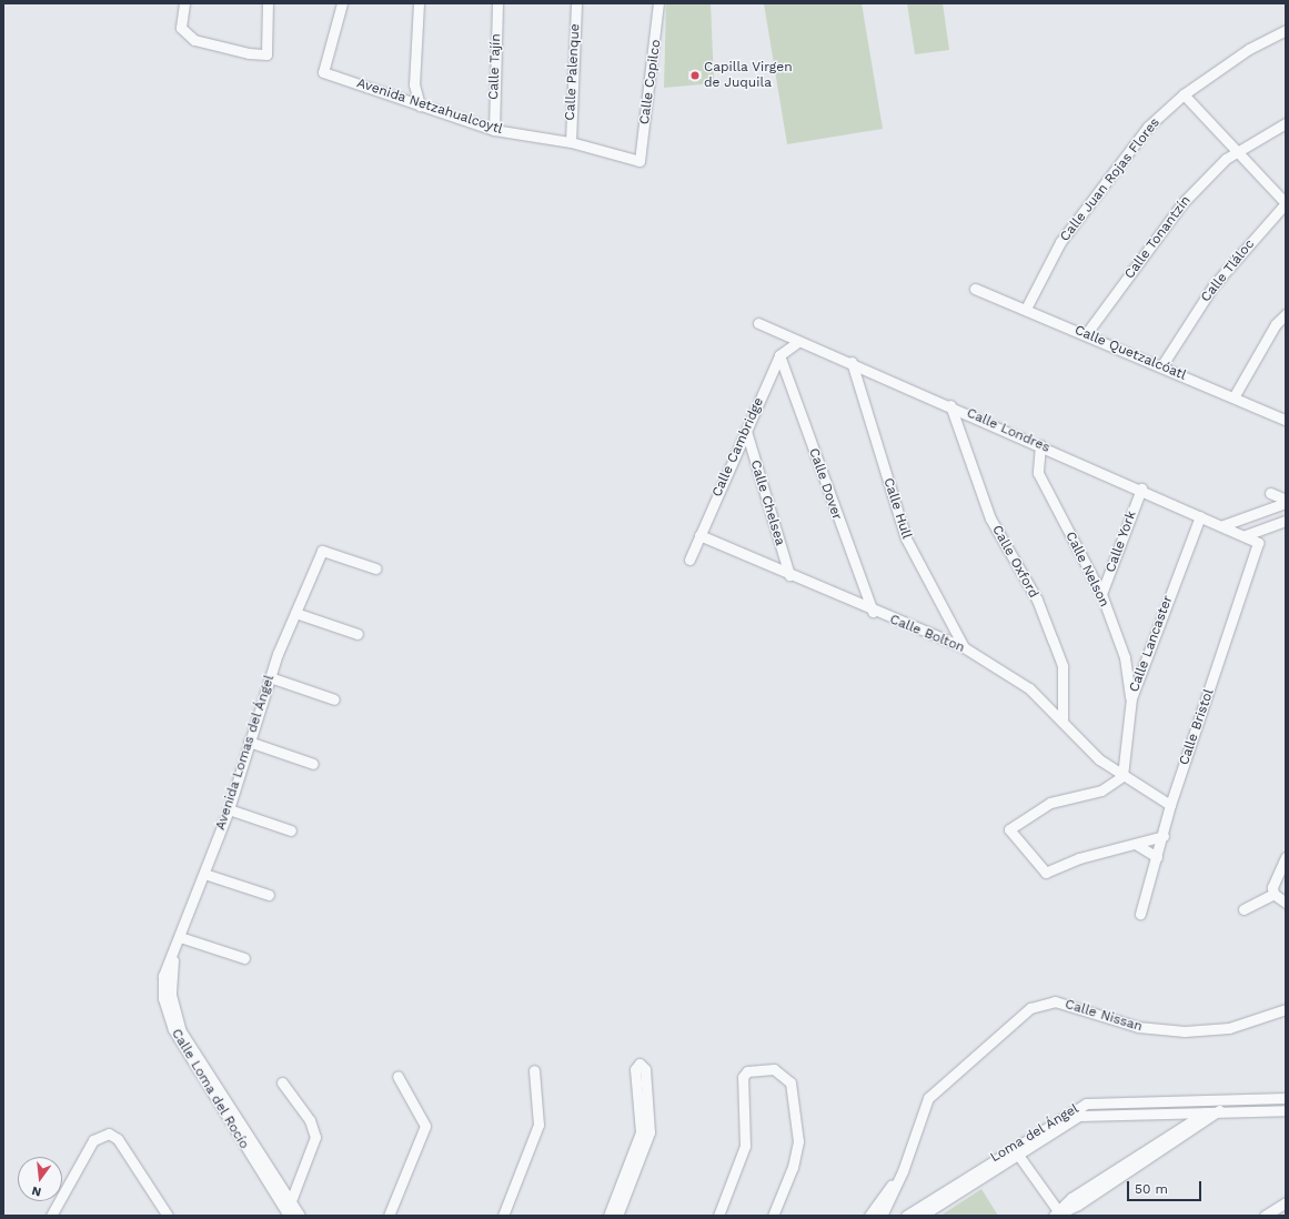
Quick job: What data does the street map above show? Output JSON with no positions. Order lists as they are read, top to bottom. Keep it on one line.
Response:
{"streets":{"street":["Calle Tajín","Calle Palenque","Calle Copilco","Avenida Netzahualcoytl","Calle Juan Rojas Flores","Calle Tonantzín","Calle Tláloc","Calle Quetzalcóatl","Calle Londres","Calle Cambridge","Calle Dover","Calle Chelsea","Calle Hull","Calle York","Calle Oxford","Calle Nelson","Calle Bolton","Calle Lancaster","Calle Bristol","Avenida Lomas del Ángel","Calle Nissan","Calle Loma del Rocío","Loma del Ángel"]},"crossings":[["Calle Tajín","Avenida Netzahualcoytl"],["Calle Palenque","Avenida Netzahualcoytl"],["Calle Copilco","Avenida Netzahualcoytl"],["Calle Juan Rojas Flores","Calle Quetzalcóatl"],["Calle Tonantzín","Calle Quetzalcóatl"],["Calle Tláloc","Calle Quetzalcóatl"],["Calle Londres","Calle Cambridge"],["Calle Londres","Calle Hull"],["Calle Londres","Calle York"],["Calle Londres","Calle Oxford"],["Calle Londres","Calle Nelson"],["Calle Londres","Calle Lancaster"],["Calle Londres","Calle Bristol"],["Calle Cambridge","Calle Dover"],["Calle Cambridge","Calle Chelsea"],["Calle Cambridge","Calle Bolton"],["Calle Dover","Calle Bolton"],["Calle Chelsea","Calle Bolton"],["Calle Hull","Calle Bolton"],["Calle York","Calle Nelson"],["Calle Oxford","Calle Bolton"],["Calle Nelson","Calle Lancaster"],["Calle Bolton","Calle Lancaster"],["Calle Bolton","Calle Bristol"],["Avenida Lomas del Ángel","Calle Loma del Rocío"]],"places":["Capilla Virgen de Juquila"],"scale_bar":"50 m","north":"bottom"}
